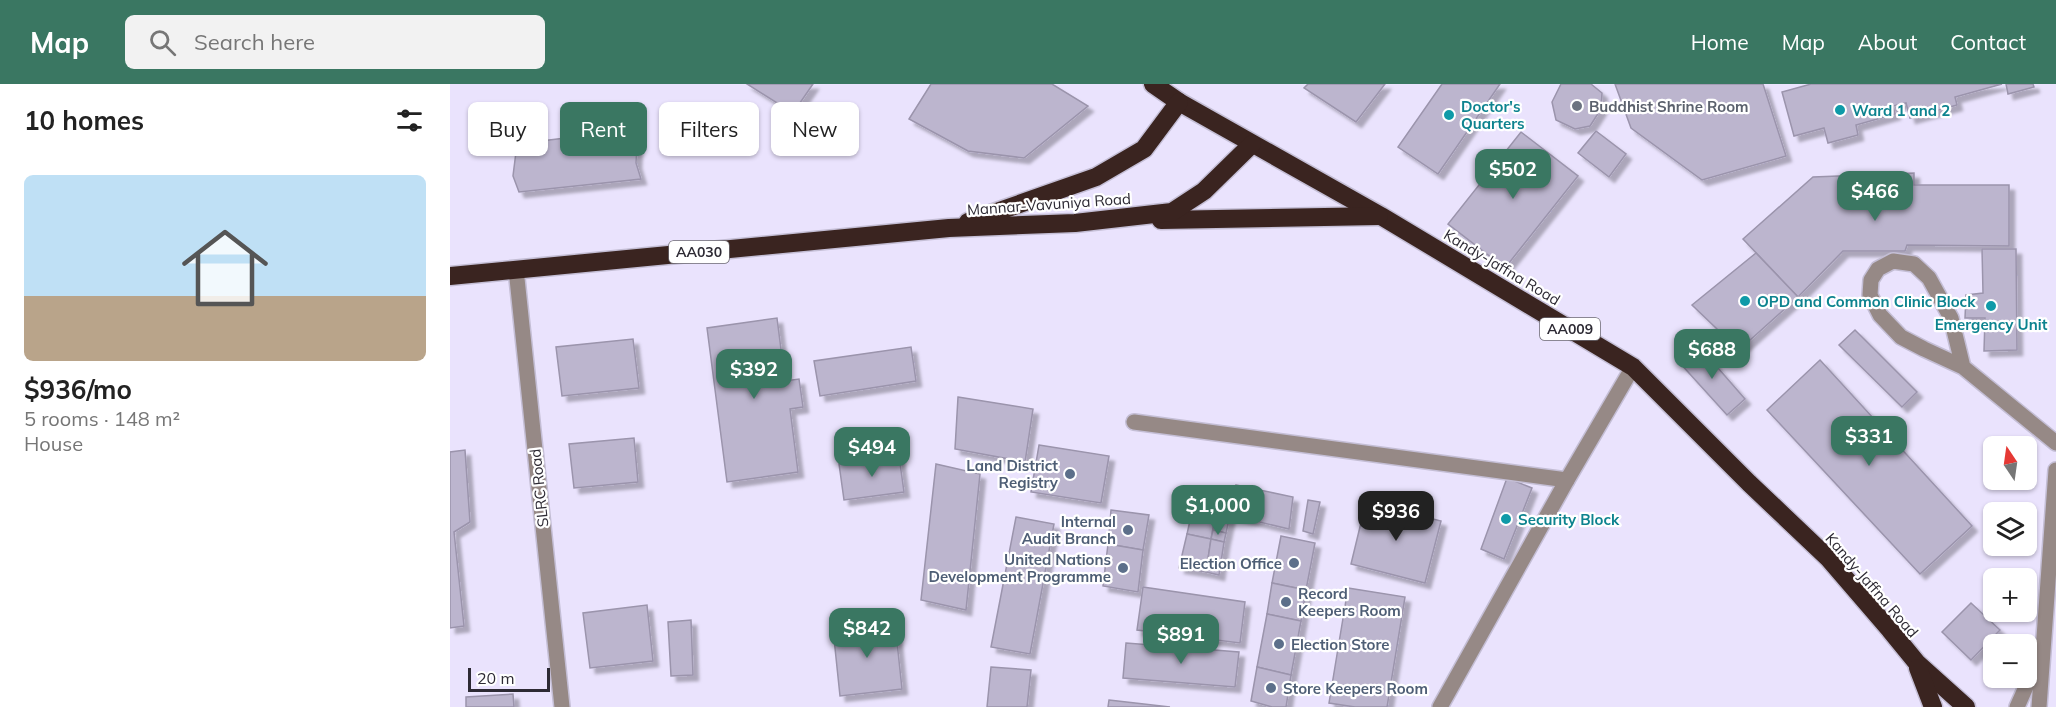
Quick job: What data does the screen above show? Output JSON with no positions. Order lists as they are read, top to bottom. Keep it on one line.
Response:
{"streets":{"highway":["Mannar-Vavuniya Road","AA030","Kandy-Jaffna Road","AA009"],"street":["SLRC Road"]},"crossings":[["Mannar-Vavuniya Road","AA030"],["Mannar-Vavuniya Road","Kandy-Jaffna Road"],["AA030","SLRC Road"]],"places":["Buddhist Shrine Room","Ward 1 and 2","Doctor's Quarters","OPD and Common Clinic Block","Emergency Unit","Land District Registry","Security Block","Internal Audit Branch","Election Office","United Nations Development Programme","Record Keepers Room","Election Store","Store Keepers Room"],"scale_bar":"20 m","north":"top","page":{"header":"Map","search":"Search here","nav":["Home","Map","About","Contact"],"heading":"10 homes","chip":["Buy","Rent","Filters","New"],"price":["$502","$466","$688","$392","$331","$494","$1,000","$936","$842","$891"],"list":[{"name":"$936/mo","note":"5 rooms · 148 m² · House"}],"map_buttons":["+","−"],"scale":"20 m"}}
